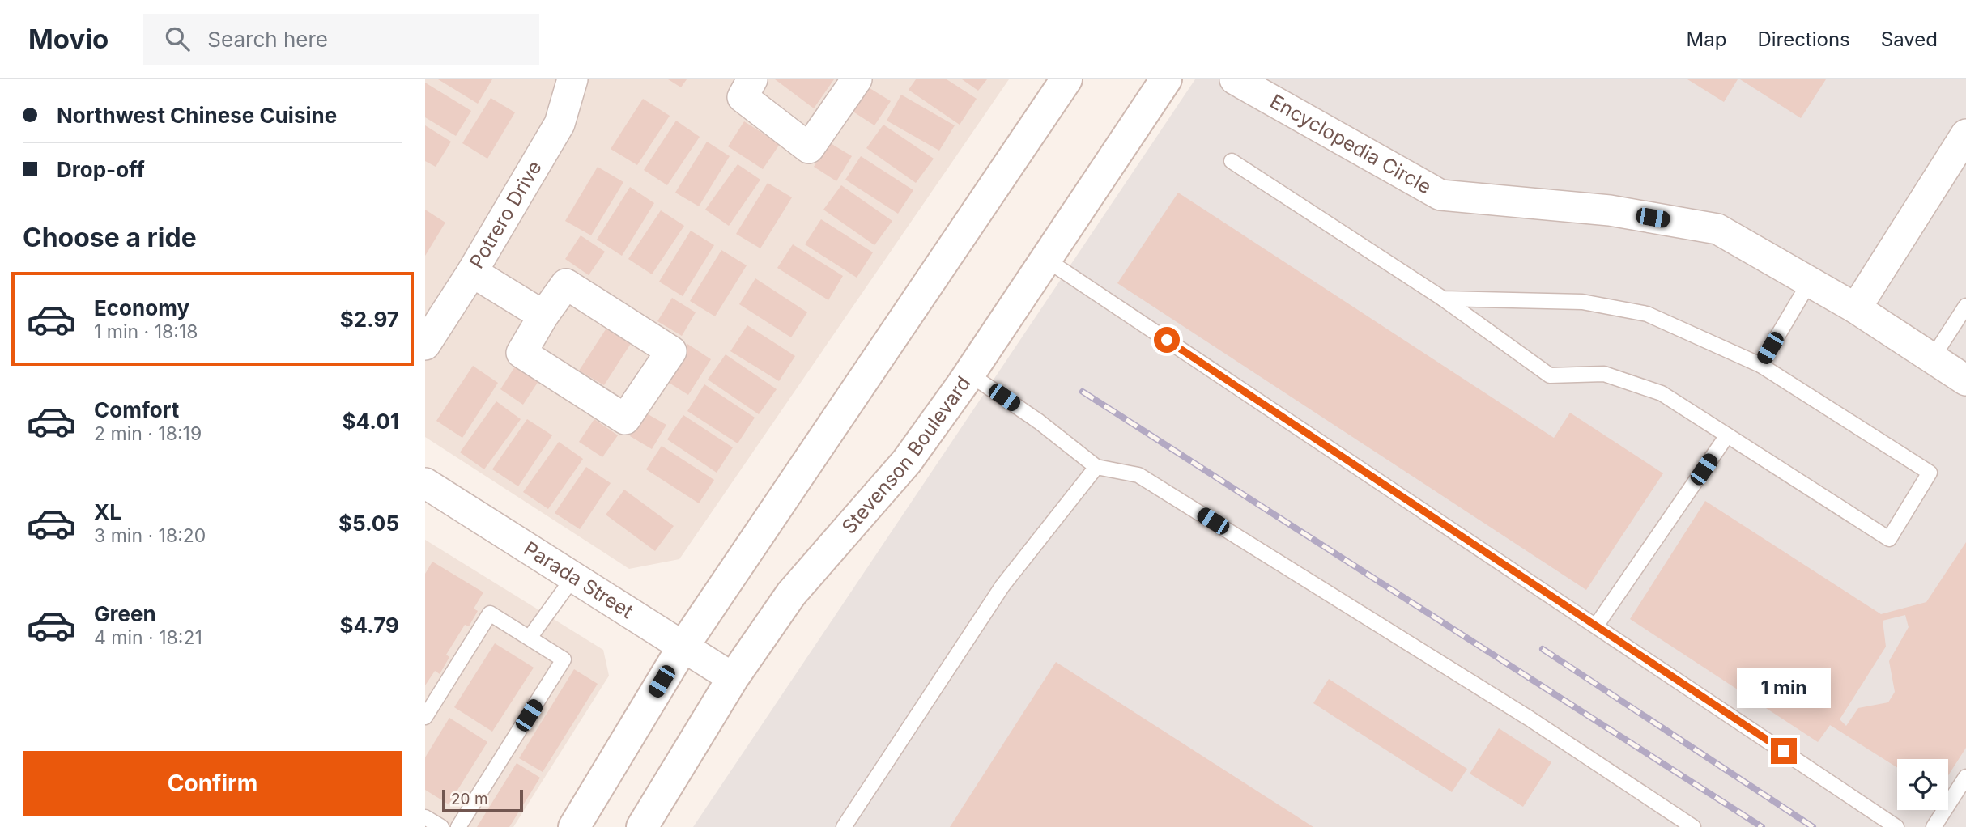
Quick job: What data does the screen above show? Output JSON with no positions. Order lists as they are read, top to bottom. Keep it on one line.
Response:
{"streets":{"main road":["Stevenson Boulevard"],"street":["Encyclopedia Circle","Potrero Drive","Parada Street"]},"crossings":[["Stevenson Boulevard","Parada Street"]],"scale_bar":"20 m","page":{"header":"Movio","search":"Search here","nav":["Map","Directions","Saved"],"banner":["Northwest Chinese Cuisine","Drop-off"],"heading":"Choose a ride","list":[{"name":"Economy","note":"1 min · 18:18","value":"$2.97"},{"name":"Comfort","note":"2 min · 18:19","value":"$4.01"},{"name":"XL","note":"3 min · 18:20","value":"$5.05"},{"name":"Green","note":"4 min · 18:21","value":"$4.79"}],"bubble":"1 min","buttons":"Confirm","scale":"20 m"}}
